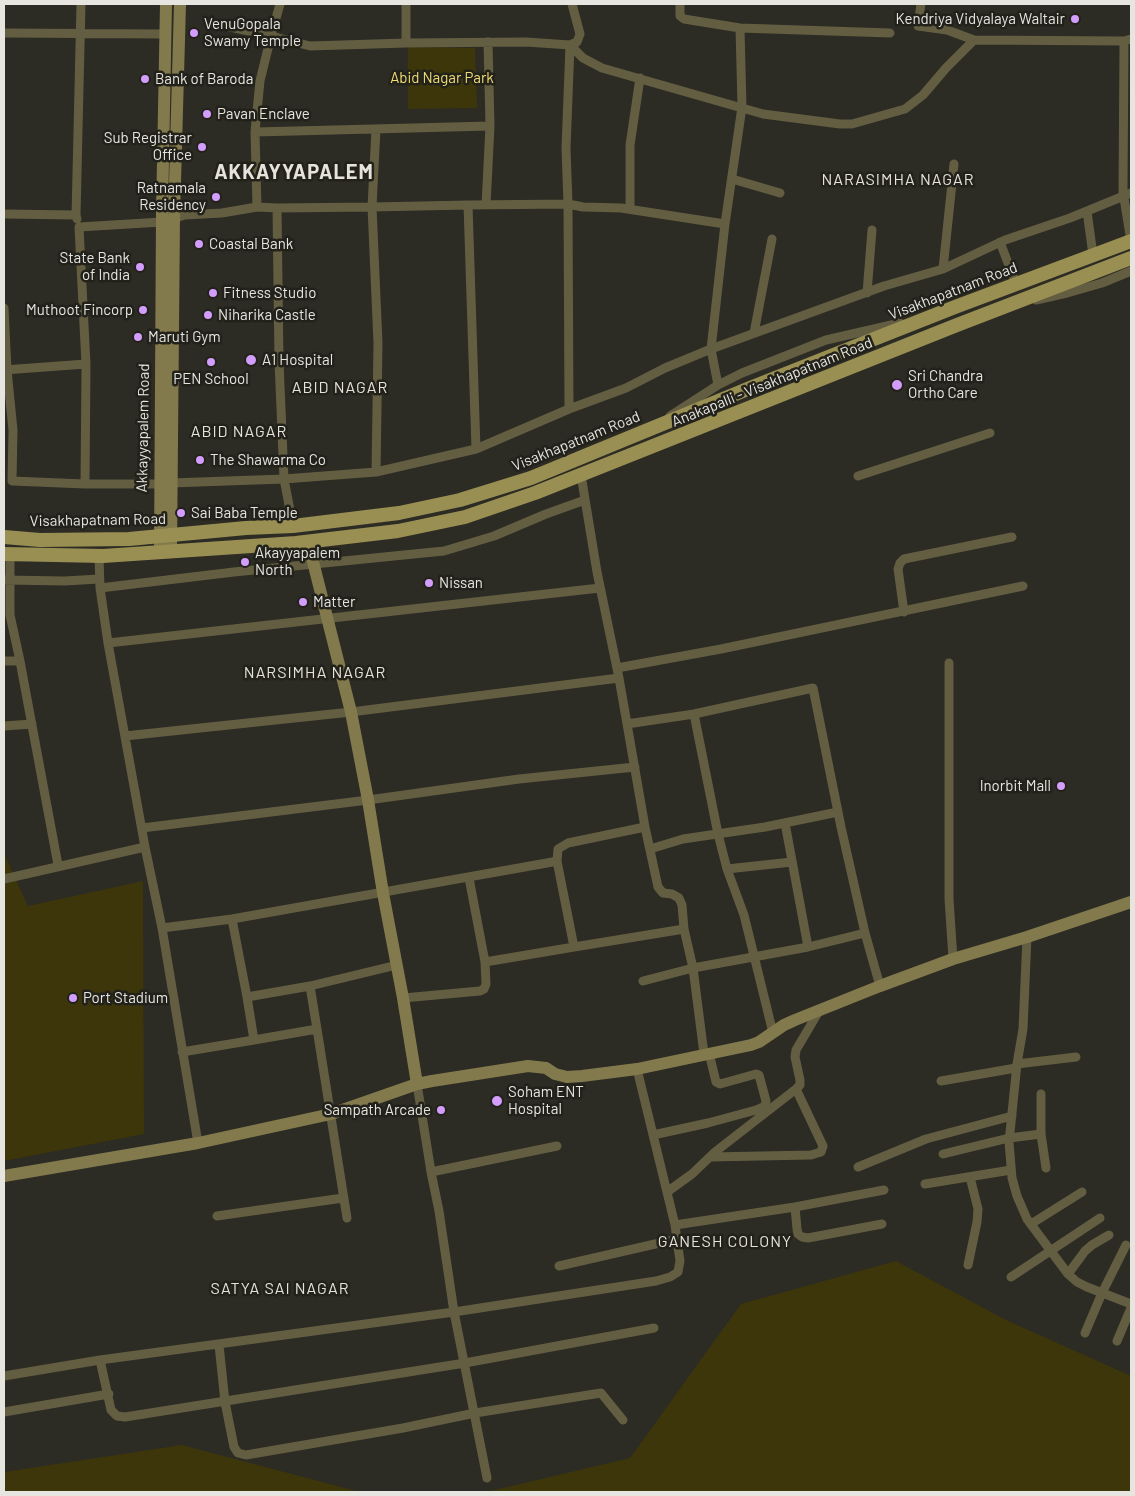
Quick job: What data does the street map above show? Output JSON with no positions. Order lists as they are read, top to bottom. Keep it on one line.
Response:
{"streets":{"main road":["Visakhapatnam Road","Anakapalli - Visakhapatnam Road","Akkayyapalem Road"]},"crossings":[["Visakhapatnam Road","Akkayyapalem Road"],["Anakapalli - Visakhapatnam Road","Akkayyapalem Road"]],"districts":["AKKAYYAPALEM","NARASIMHA NAGAR","ABID NAGAR","ABID NAGAR","NARSIMHA NAGAR","GANESH COLONY","SATYA SAI NAGAR"],"parks":["Abid Nagar Park"],"places":["Kendriya Vidyalaya Waltair","VenuGopala Swamy Temple","Bank of Baroda","Pavan Enclave","Sub Registrar Office","Ratnamala Residency","Coastal Bank","State Bank of India","Fitness Studio","Muthoot Fincorp","Niharika Castle","Maruti Gym","A1 Hospital","PEN School","Sri Chandra Ortho Care","The Shawarma Co","Sai Baba Temple","Akayyapalem North","Nissan","Matter","Inorbit Mall","Port Stadium","Soham ENT Hospital","Sampath Arcade"]}
